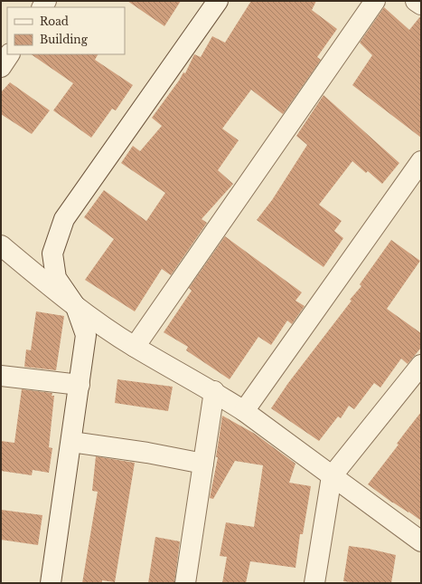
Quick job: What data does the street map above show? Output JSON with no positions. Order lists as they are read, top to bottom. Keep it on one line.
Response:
{"legend":["Road","Building"]}
